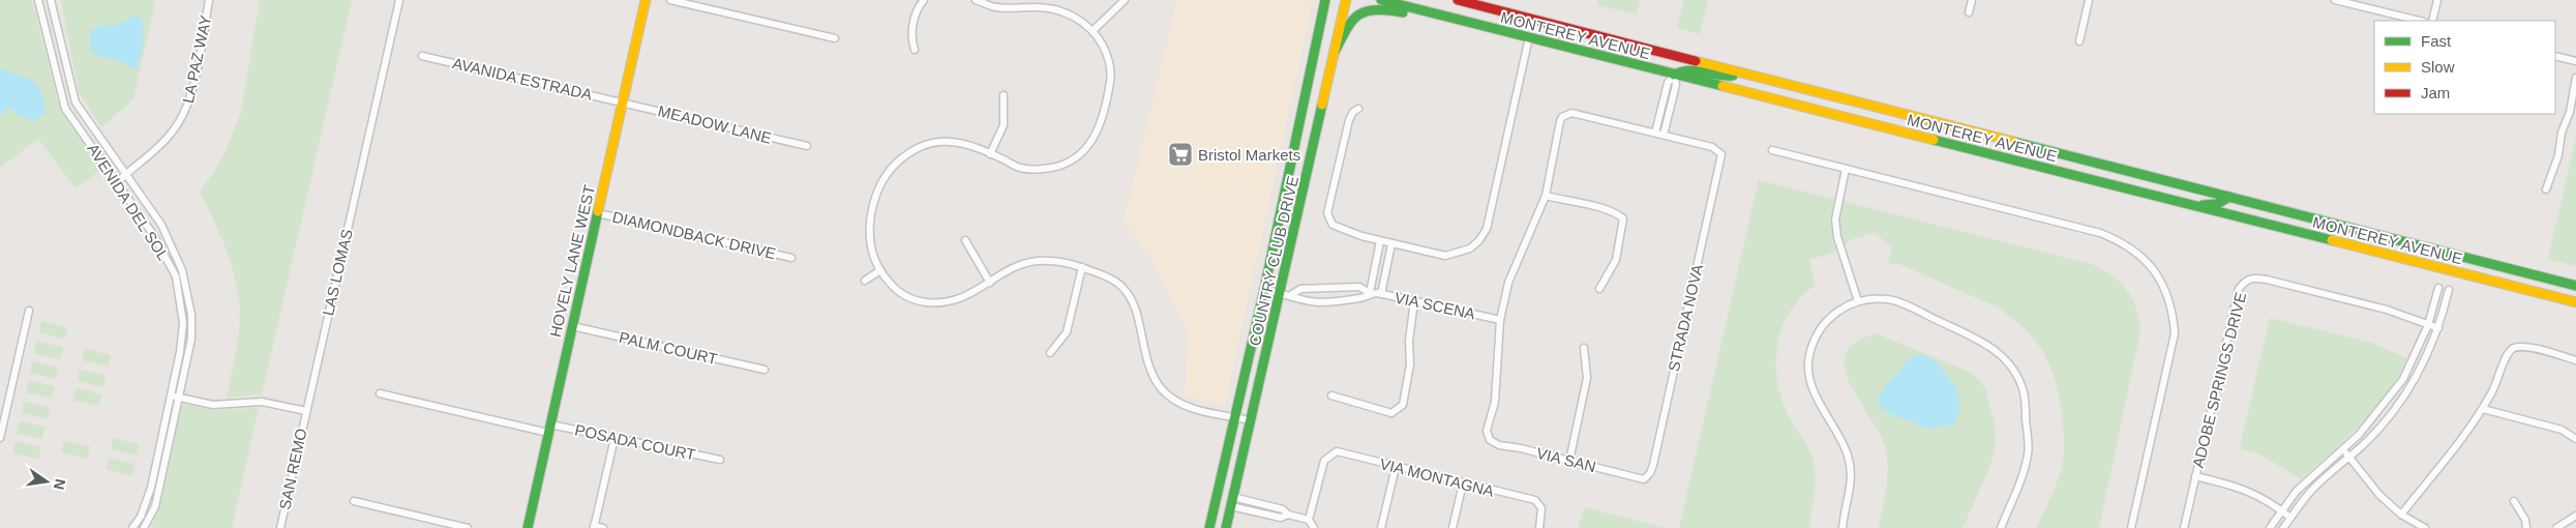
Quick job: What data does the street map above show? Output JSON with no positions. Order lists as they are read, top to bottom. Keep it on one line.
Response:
{"streets":{"main road":["MONTEREY AVENUE","HOVELY LANE WEST","COUNTRY CLUB DRIVE"],"street":["LA PAZ WAY","AVANIDA ESTRADA","MEADOW LANE","AVENIDA DEL SOL","DIAMONDBACK DRIVE","LAS LOMAS","VIA SCENA","STRADA NOVA","PALM COURT","ADOBE SPRINGS DRIVE","POSADA COURT","VIA SAN","SAN REMO","VIA MONTAGNA"]},"crossings":[["LA PAZ WAY","AVENIDA DEL SOL"],["AVANIDA ESTRADA","MEADOW LANE"],["AVANIDA ESTRADA","HOVELY LANE WEST"],["MEADOW LANE","HOVELY LANE WEST"],["DIAMONDBACK DRIVE","HOVELY LANE WEST"],["HOVELY LANE WEST","PALM COURT"],["HOVELY LANE WEST","POSADA COURT"],["COUNTRY CLUB DRIVE","VIA SCENA"],["LAS LOMAS","SAN REMO"],["VIA SCENA","VIA SAN"],["STRADA NOVA","VIA SAN"]],"places":{"supermarket":["Bristol Markets"]},"legend":["Fast","Slow","Jam"],"north":"right"}
